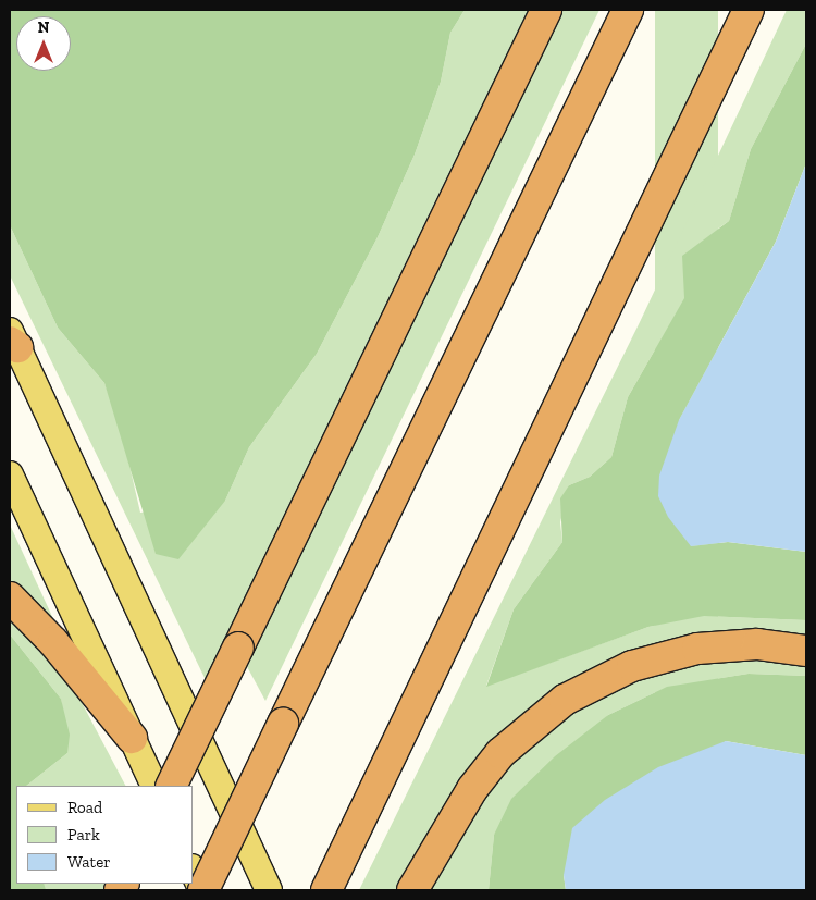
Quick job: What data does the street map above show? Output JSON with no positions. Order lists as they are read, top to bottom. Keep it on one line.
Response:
{"legend":["Road","Park","Water"],"north":"top"}
